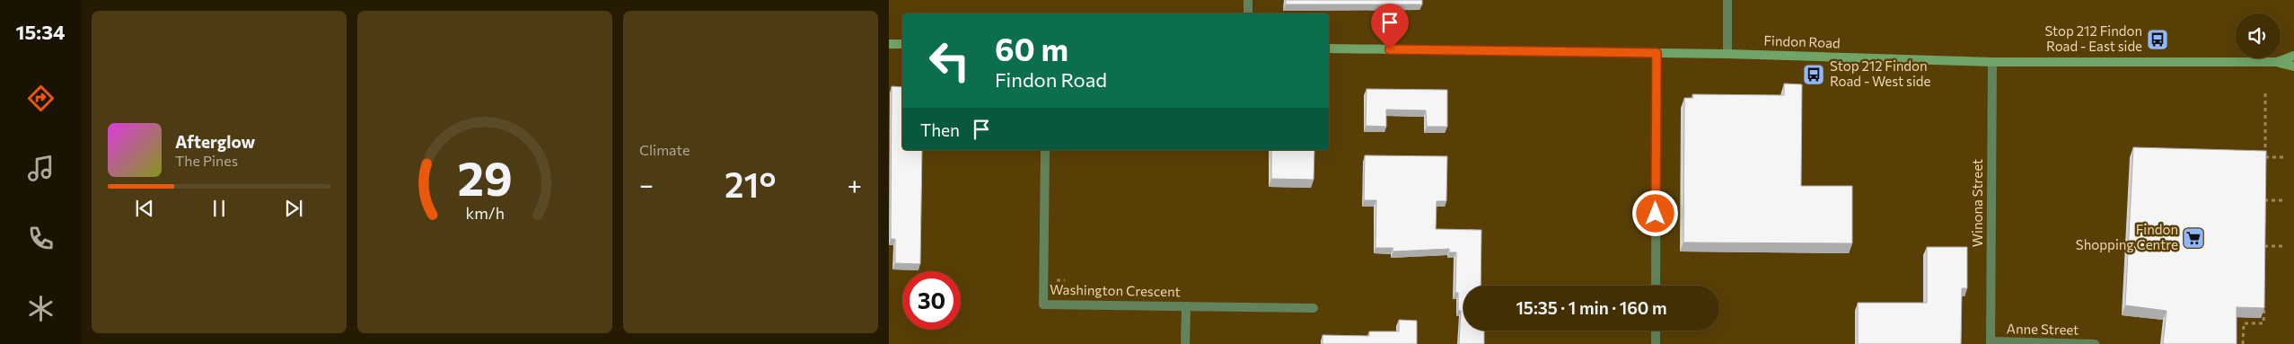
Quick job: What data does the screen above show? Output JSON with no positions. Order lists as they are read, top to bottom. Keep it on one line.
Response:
{"streets":{"main road":["Findon Road"],"street":["Winona Street","Washington Crescent","Anne Street"]},"crossings":[["Findon Road","Winona Street"],["Winona Street","Anne Street"]],"places":{"bus stop":["Stop 212 Findon Road - East side","Stop 212 Findon Road - West side"],"supermarket":["Findon Shopping Centre"]},"page":{"tabs":"15:34","tile":"Climate","turn":["60 m","Findon Road"],"then":"Then","song":["Afterglow","The Pines"],"heat":["−","21°","+"],"limit":"30","trip":"15:35 · 1 min · 160 m","gauge":["29","km/h"]}}
